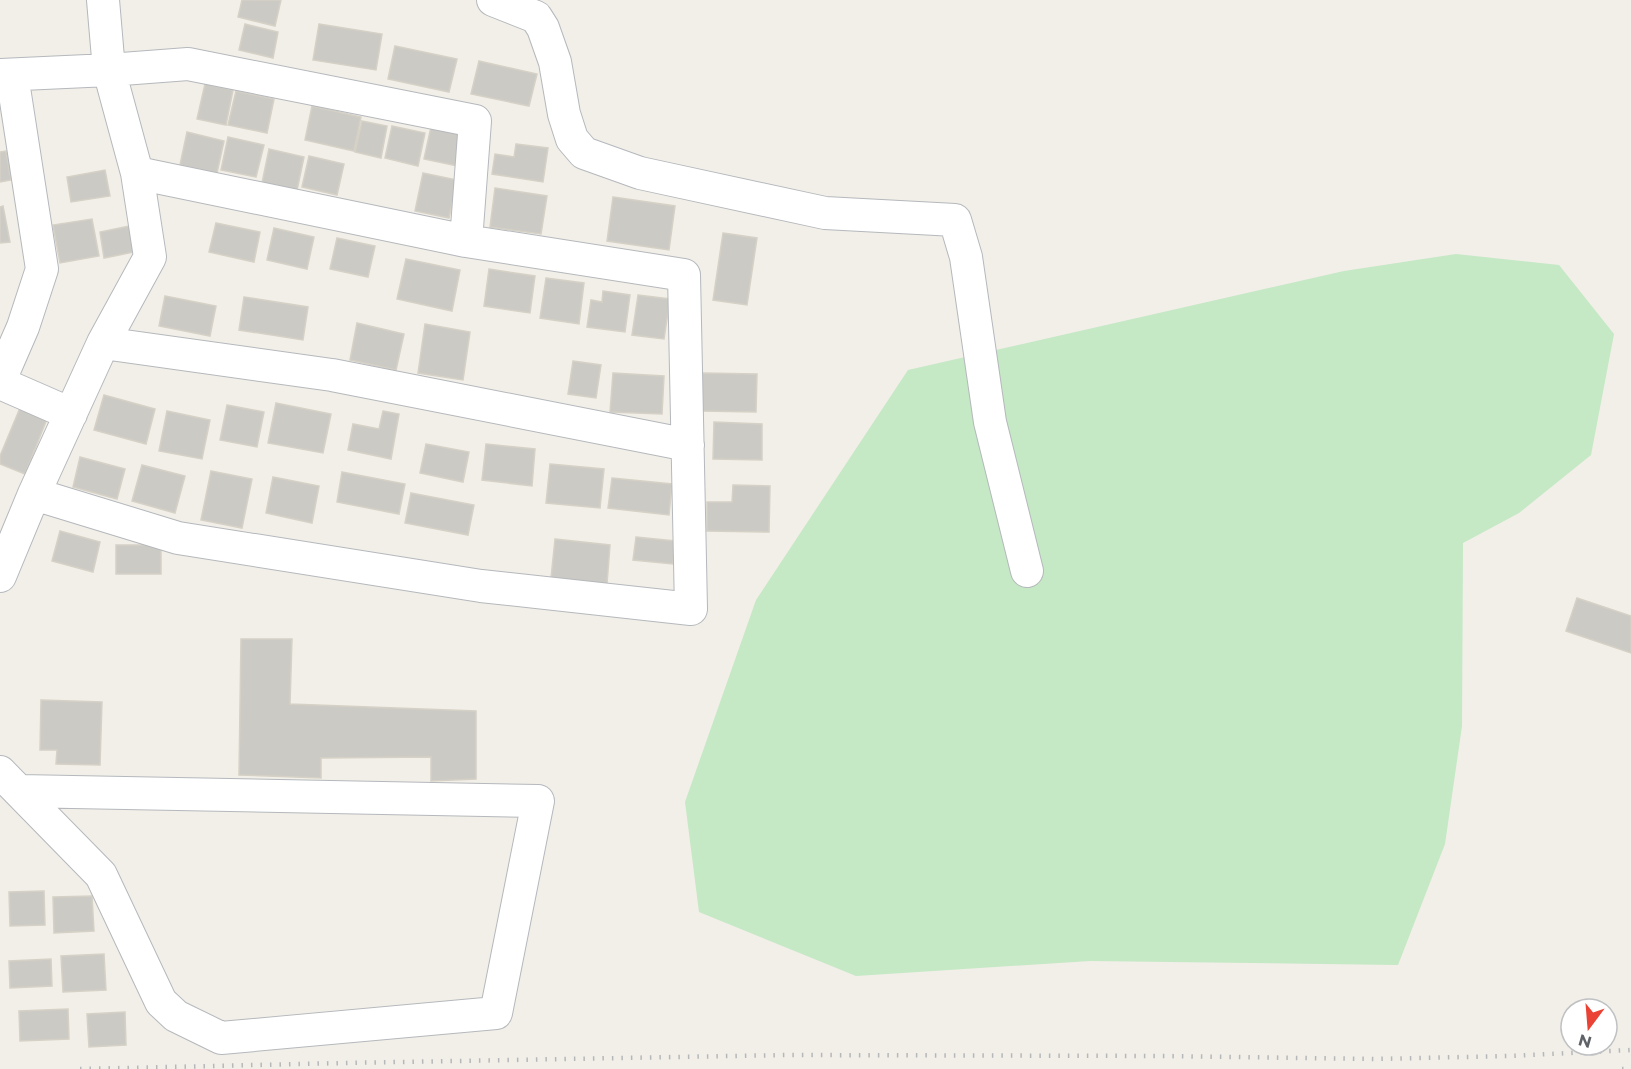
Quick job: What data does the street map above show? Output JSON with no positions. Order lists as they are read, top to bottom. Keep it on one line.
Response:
{"north":"bottom"}
